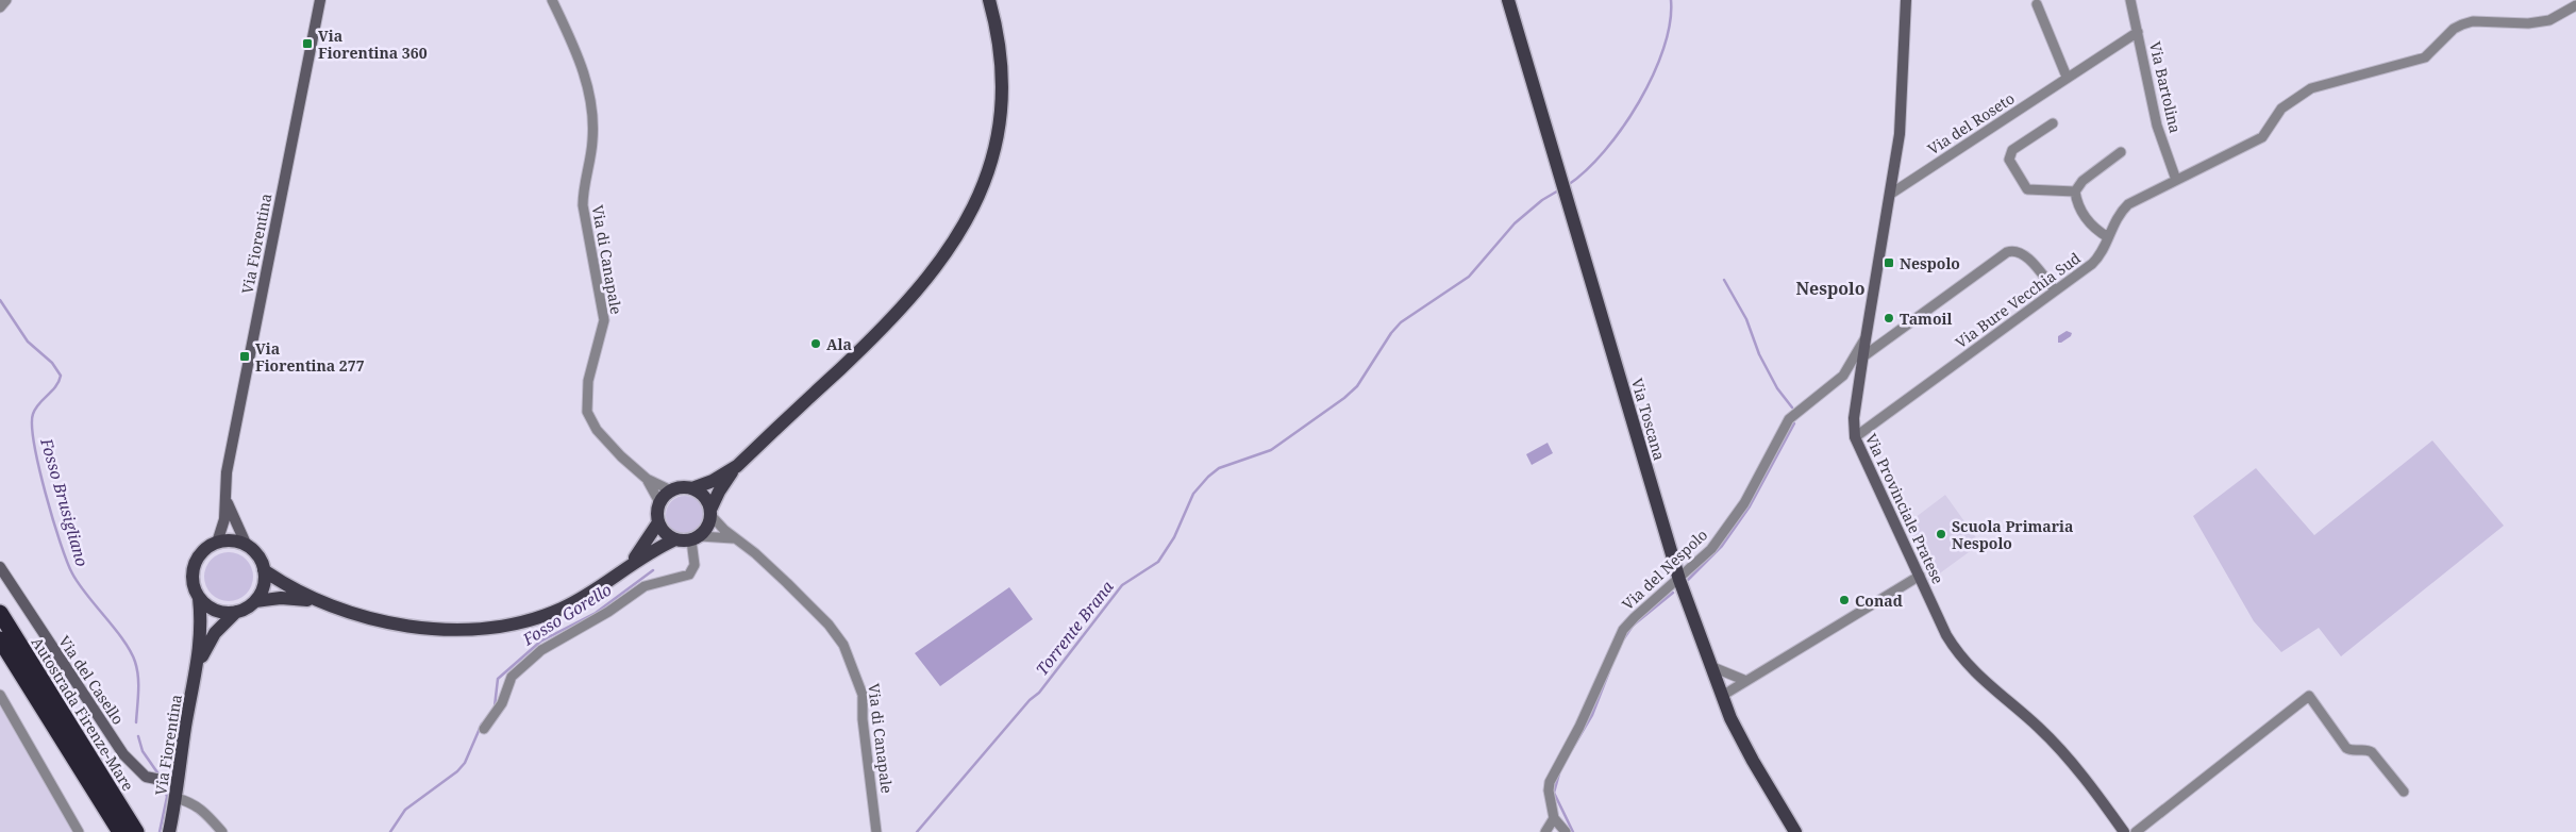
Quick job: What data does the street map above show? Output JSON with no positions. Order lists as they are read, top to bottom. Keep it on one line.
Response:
{"streets":{"highway":["Autostrada Firenze-Mare"],"main road":["Via Fiorentina","Via Toscana"],"street":["Via Bartolina","Via del Roseto","Via di Canapale","Via Bure Vecchia Sud","Via Provinciale Pratese","Via del Nespolo","Via del Casello"]},"crossings":[["Via Bartolina","Via del Roseto"],["Via Bartolina","Via Bure Vecchia Sud"],["Via del Roseto","Via Provinciale Pratese"],["Via Fiorentina","Via del Casello"],["Via Bure Vecchia Sud","Via Provinciale Pratese"],["Via Toscana","Via del Nespolo"],["Via Provinciale Pratese","Via del Nespolo"]],"districts":["Nespolo"],"water":["Fosso Brusigliano","Fosso Gorello","Torrente Brana"],"places":{"transit":["Via Fiorentina 360","Nespolo","Via Fiorentina 277"],"other":["Tamoil","Ala","Scuola Primaria Nespolo","Conad"]}}
